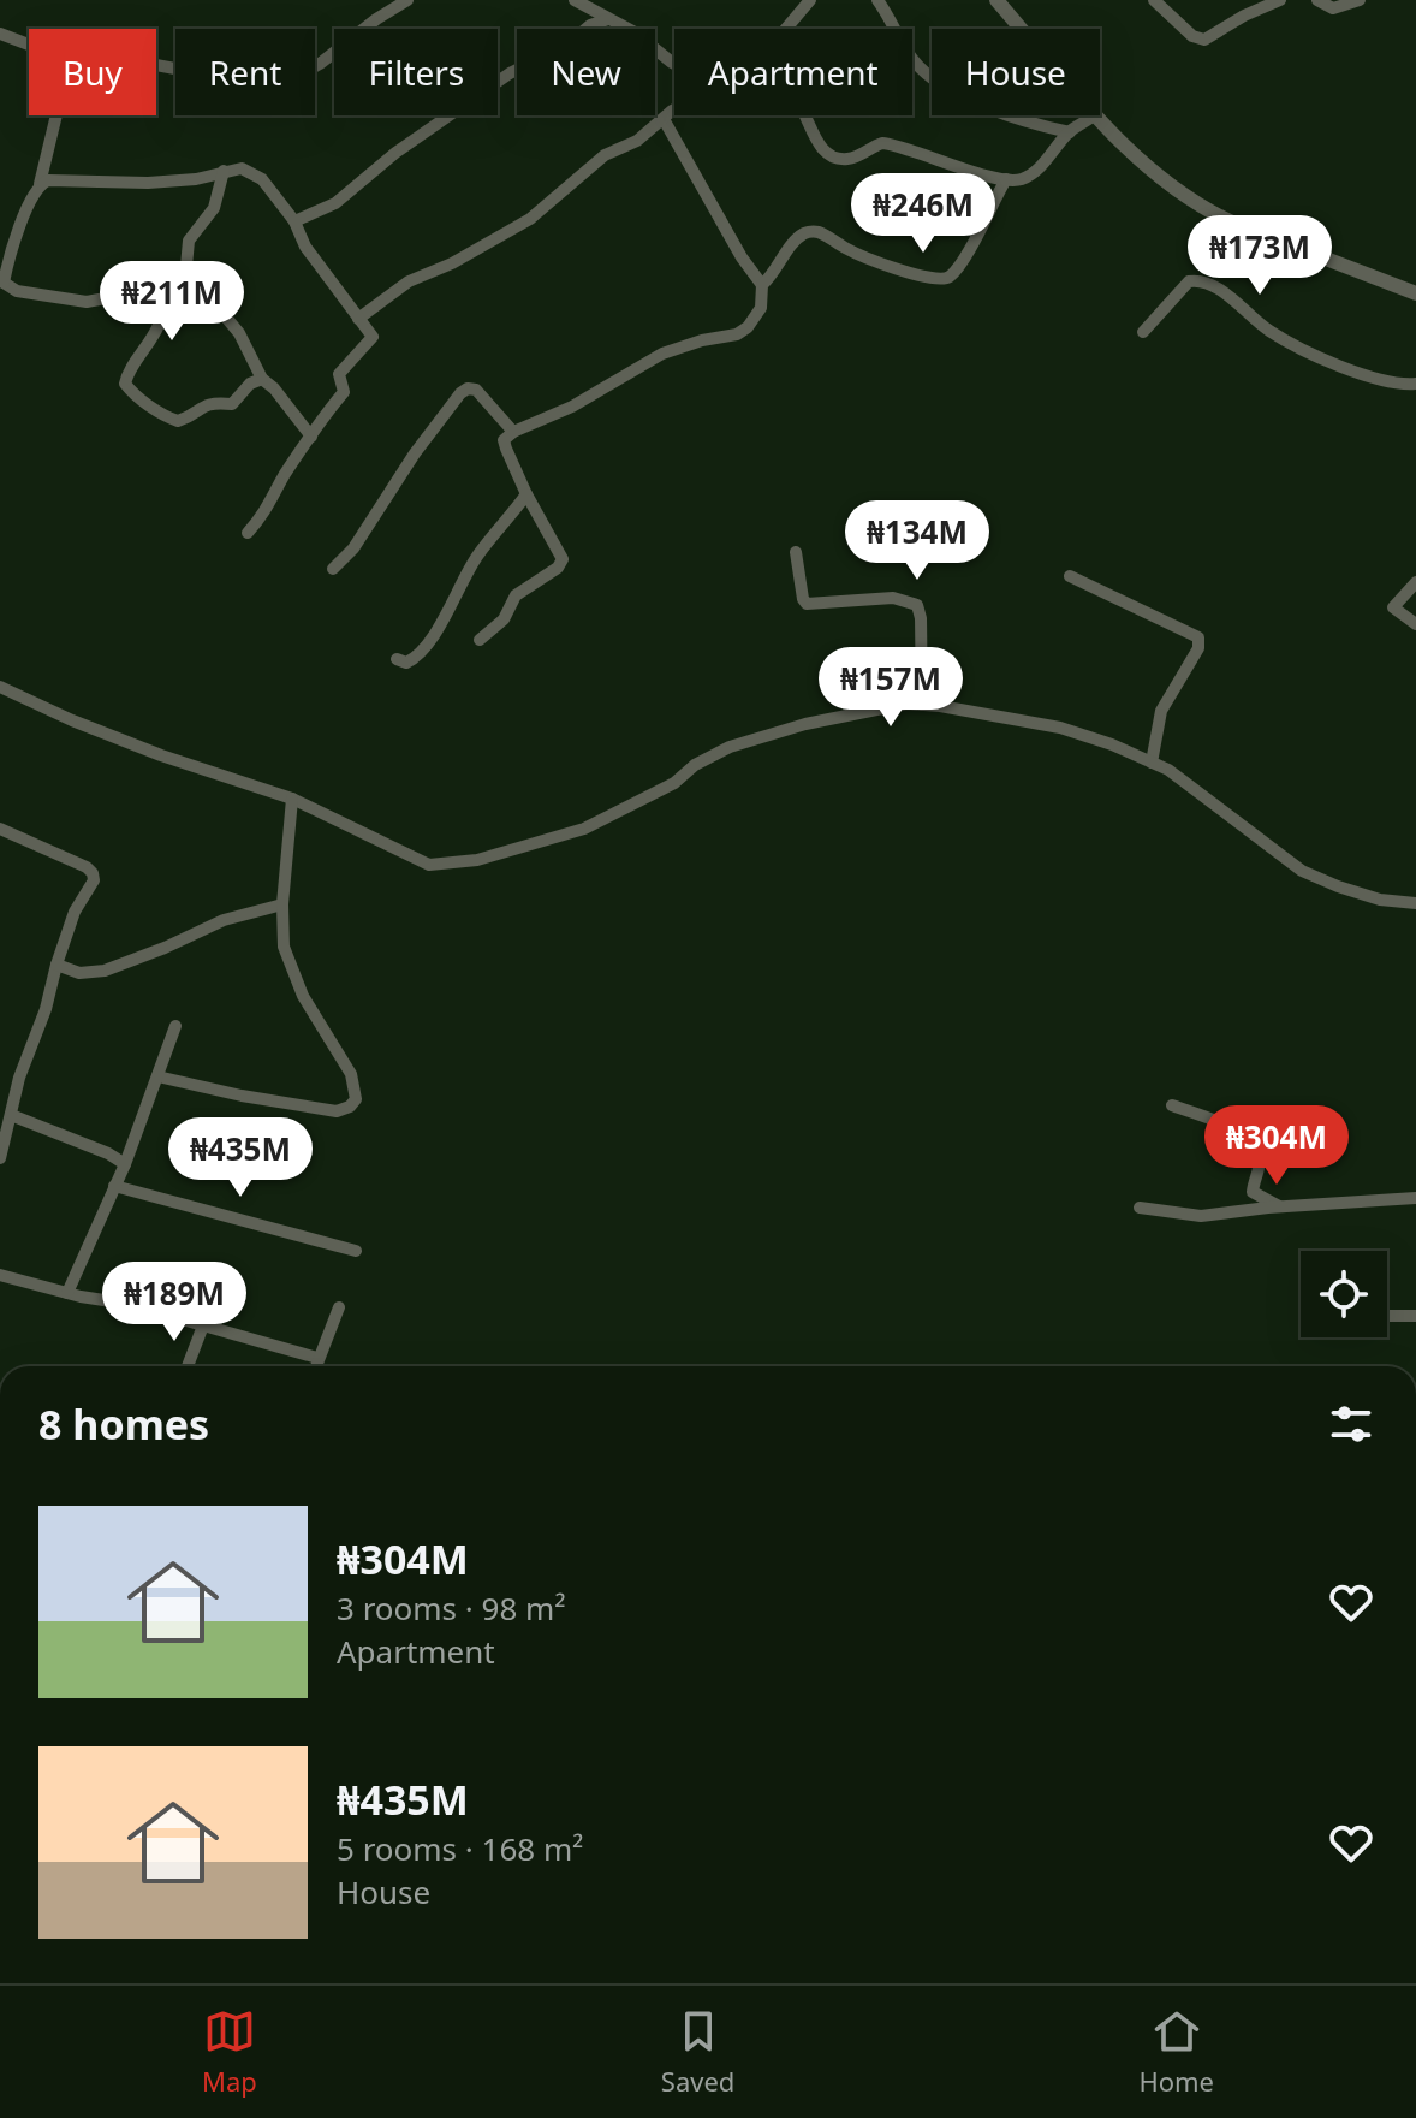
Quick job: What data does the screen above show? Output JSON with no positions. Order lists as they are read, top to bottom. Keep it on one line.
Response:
{"page":{"chip":["Buy","Rent","Filters","New","Apartment","House"],"price":["₦246M","₦173M","₦211M","₦134M","₦157M","₦304M","₦435M","₦189M"],"heading":"8 homes","list":[{"name":"₦304M","note":"3 rooms · 98 m² · Apartment"},{"name":"₦435M","note":"5 rooms · 168 m² · House"}],"tabs":["Map","Saved","Home"]}}
